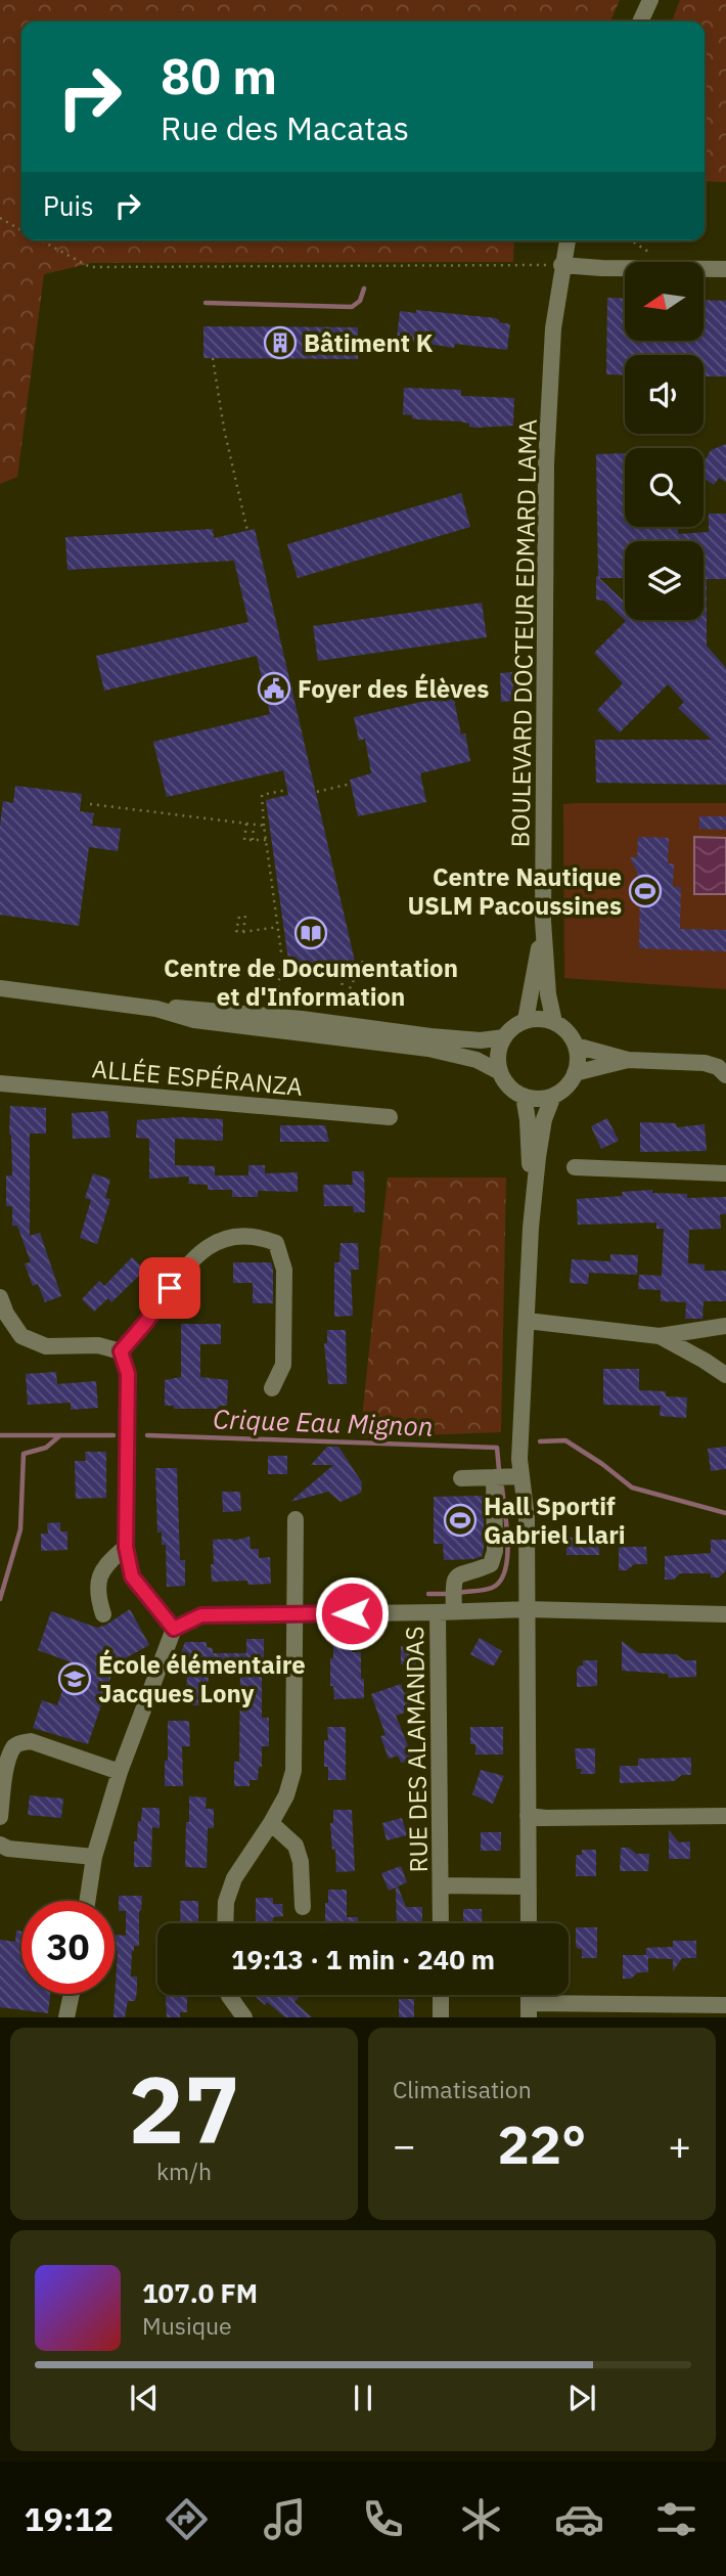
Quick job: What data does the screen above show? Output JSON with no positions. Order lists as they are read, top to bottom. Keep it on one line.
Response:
{"streets":{"street":["BOULEVARD DOCTEUR EDMARD LAMA","ALLÉE ESPÉRANZA","RUE DES ALAMANDAS"]},"water":["Crique Eau Mignon"],"places":{"building":["Bâtiment K"],"public building":["Foyer des Élèves"],"sports":["Centre Nautique USLM Pacoussines","Hall Sportif Gabriel Llari"],"library":["Centre de Documentation et d'Information"],"school or university":["École élémentaire Jacques Lony"]},"north":"left","page":{"turn":["80 m","Rue des Macatas"],"then":"Puis","limit":"30","trip":"19:13 · 1 min · 240 m","tile":[["27","km/h"],"Climatisation"],"heat":["−","22°","+"],"song":["107.0 FM","Musique"],"tabs":"19:12"}}
